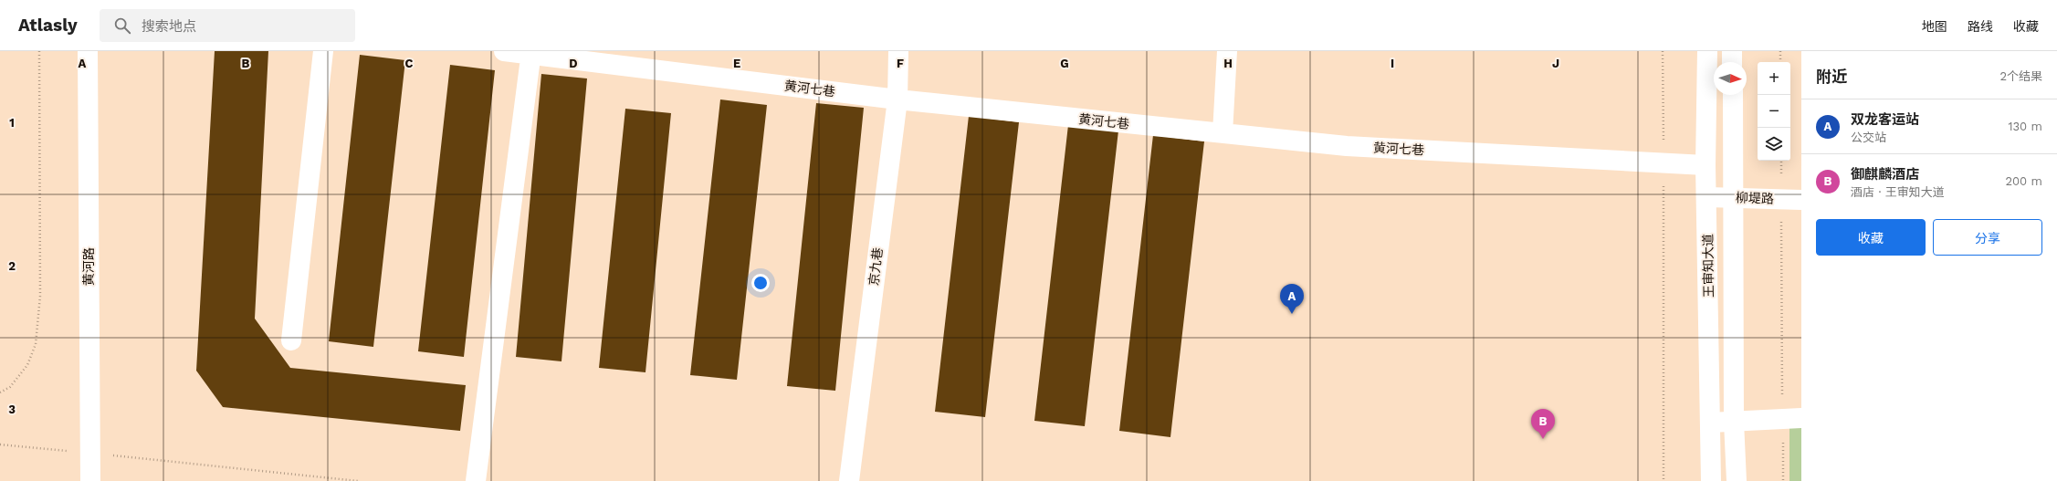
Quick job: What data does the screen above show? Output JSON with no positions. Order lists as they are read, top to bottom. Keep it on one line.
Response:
{"streets":{"main road":["黄河七巷","柳堤路","王审知大道","黄河路","京九巷"]},"crossings":[["黄河七巷","王审知大道"],["黄河七巷","京九巷"],["柳堤路","王审知大道"]],"north":"right","page":{"header":"Atlasly","search":"搜索地点","nav":["地图","路线","收藏"],"heading":["附近","2个结果"],"map_buttons":["+","−"],"list":[{"mark":"A","name":"双龙客运站","note":"公交站","value":"130 m"},{"mark":"B","name":"御麒麟酒店","note":"酒店 · 王审知大道","value":"200 m"}],"buttons":["收藏","分享"],"pins":["A","B"]},"grid":{"columns":["A","B","C","D","E","F","G","H","I","J"],"rows":["1","2","3"]}}
